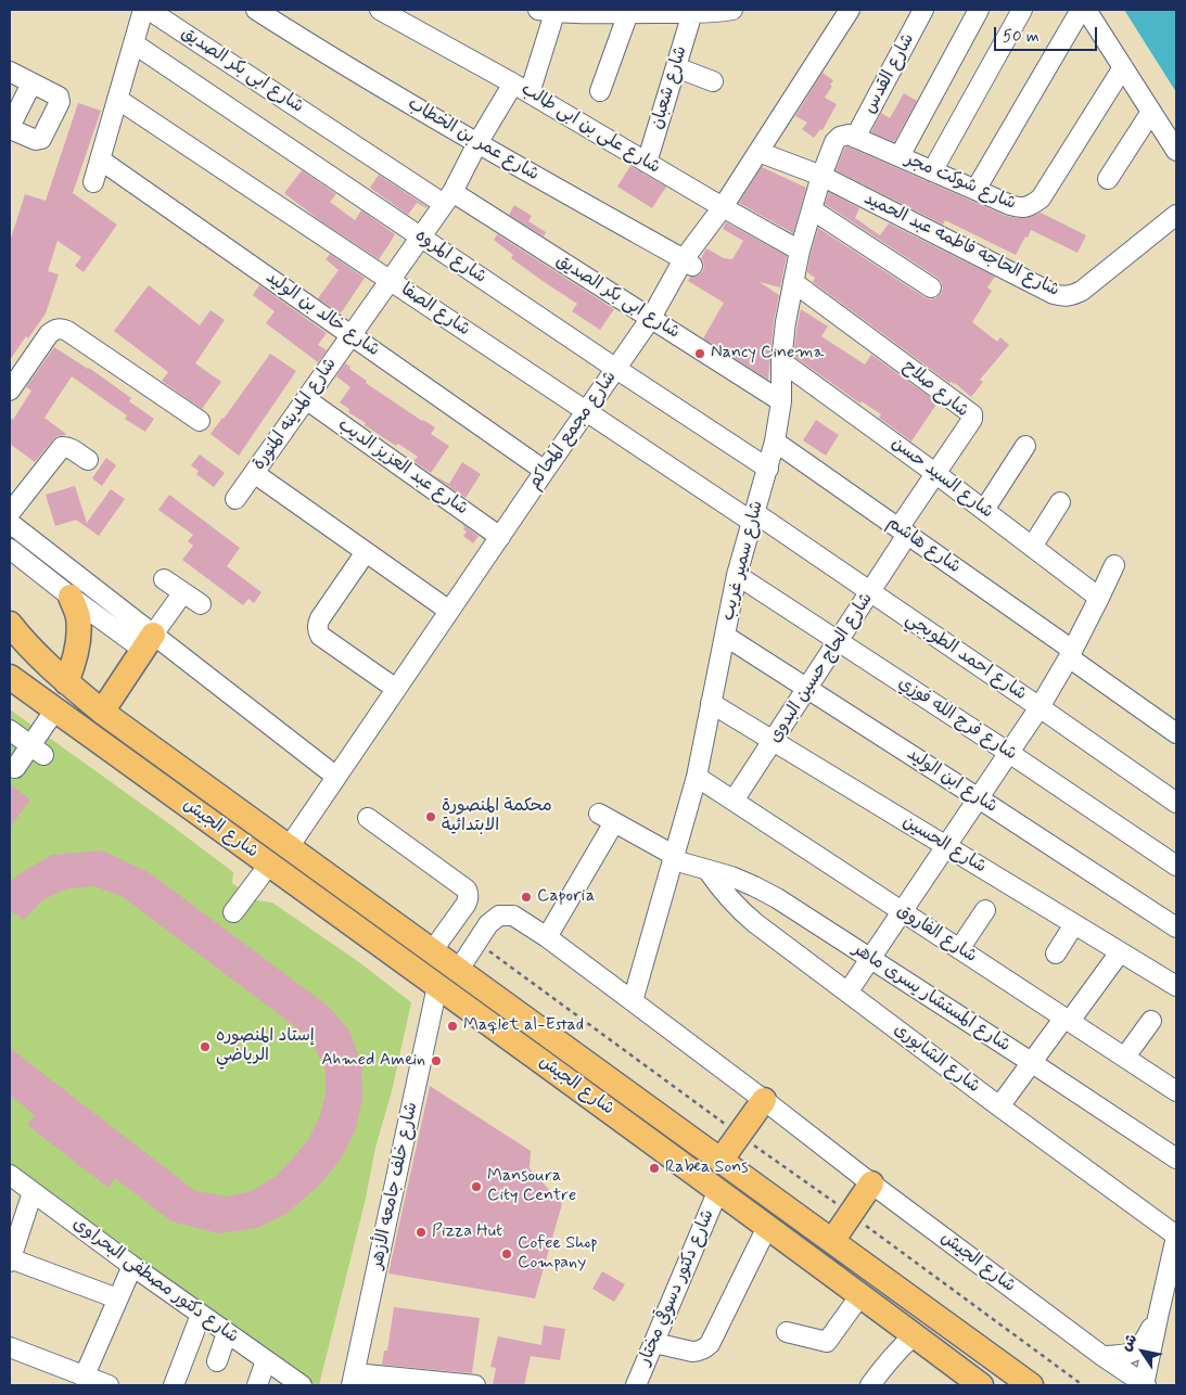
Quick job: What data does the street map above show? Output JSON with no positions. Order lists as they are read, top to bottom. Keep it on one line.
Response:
{"streets":{"main road":["شارع الجيش"],"street":["شارع ابى بكر الصديق","شارع القدس","شارع شعبان","شارع على بن ابى طالب","شارع عمر بن الخطاب","شارع شوكت مجر","شارع الحاجه فاطمه عبد الحميد","شارع المروه","شارع الصفا","شارع خالد بن الوليد","شارع صلاح","شارع المدينه المنورة","شارع مجمع المحاكم","شارع عبد العزيز الديب","شارع السيد حسن","شارع هاشم","شارع سمير غريب","شارع احمد الطوبجي","شارع الحاج حسين البدوى","شارع فرج الله فوزي","شارع ابن الوليد","شارع الحسين","شارع الفاروق","شارع المستشار يسرى ماهر","شارع الشابورى","شارع خلف جامعه الأزهر","شارع دكتور مصطفى البحراوى","شارع دكتور دسوقي مختار"]},"crossings":[["شارع ابى بكر الصديق","شارع المدينه المنورة"],["شارع ابى بكر الصديق","شارع مجمع المحاكم"],["شارع ابى بكر الصديق","شارع سمير غريب"],["شارع القدس","شارع شوكت مجر"],["شارع القدس","شارع سمير غريب"],["شارع شعبان","شارع على بن ابى طالب"],["شارع على بن ابى طالب","شارع المدينه المنورة"],["شارع على بن ابى طالب","شارع مجمع المحاكم"],["شارع على بن ابى طالب","شارع سمير غريب"],["شارع عمر بن الخطاب","شارع المدينه المنورة"],["شارع عمر بن الخطاب","شارع مجمع المحاكم"],["شارع شوكت مجر","شارع سمير غريب"],["شارع الحاجه فاطمه عبد الحميد","شارع مجمع المحاكم"],["شارع الحاجه فاطمه عبد الحميد","شارع سمير غريب"],["شارع المروه","شارع المدينه المنورة"],["شارع المروه","شارع مجمع المحاكم"],["شارع المروه","شارع سمير غريب"],["شارع الصفا","شارع المدينه المنورة"],["شارع الصفا","شارع مجمع المحاكم"],["شارع الصفا","شارع سمير غريب"],["شارع الصفا","شارع احمد الطوبجي"],["شارع خالد بن الوليد","شارع المدينه المنورة"],["شارع خالد بن الوليد","شارع مجمع المحاكم"],["شارع صلاح","شارع السيد حسن"],["شارع صلاح","شارع هاشم"],["شارع صلاح","شارع سمير غريب"],["شارع صلاح","شارع الحاج حسين البدوى"],["شارع المدينه المنورة","شارع عبد العزيز الديب"],["شارع مجمع المحاكم","شارع عبد العزيز الديب"],["شارع مجمع المحاكم","شارع الجيش"],["شارع السيد حسن","شارع سمير غريب"],["شارع هاشم","شارع سمير غريب"],["شارع هاشم","شارع الحاج حسين البدوى"],["شارع سمير غريب","شارع احمد الطوبجي"],["شارع سمير غريب","شارع فرج الله فوزي"],["شارع سمير غريب","شارع ابن الوليد"],["شارع سمير غريب","شارع الجيش"],["شارع سمير غريب","شارع الحسين"],["شارع سمير غريب","شارع الفاروق"],["شارع سمير غريب","شارع المستشار يسرى ماهر"],["شارع احمد الطوبجي","شارع الحاج حسين البدوى"],["شارع الحاج حسين البدوى","شارع فرج الله فوزي"],["شارع الحاج حسين البدوى","شارع ابن الوليد"],["شارع الحاج حسين البدوى","شارع الحسين"],["شارع الحاج حسين البدوى","شارع الفاروق"],["شارع الجيش","شارع المستشار يسرى ماهر"],["شارع الجيش","شارع خلف جامعه الأزهر"],["شارع الجيش","شارع دكتور دسوقي مختار"],["شارع المستشار يسرى ماهر","شارع الشابورى"]],"places":["Nancy Cinema","محكمة المنصورة الابتدائية","Caporia","Maqlet al-Estad","إستاد المنصوره الرياضي","Ahmed Amein","Rabea Sons","Mansoura City Centre","Pizza Hut","Cofee Shop Company"],"scale_bar":"50 m","north":"top left"}
